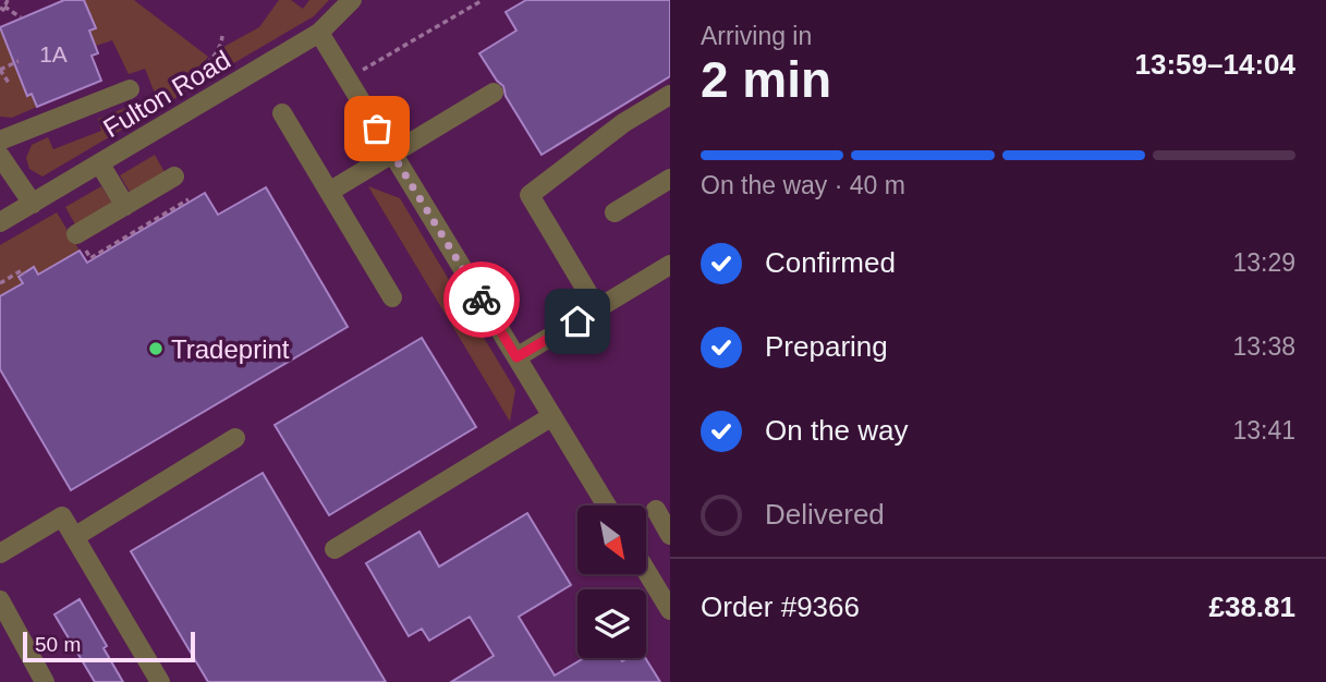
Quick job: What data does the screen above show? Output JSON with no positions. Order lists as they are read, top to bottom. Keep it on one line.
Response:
{"streets":{"street":["Fulton Road"]},"places":["Tradeprint"],"house_numbers":["1A"],"scale_bar":"50 m","north":"bottom right","page":{"heading":["2 min","Arriving in","13:59–14:04"],"panel":["Order #9366","£38.81"],"bar":"On the way · 40 m","list":[["Confirmed","13:29"],["Preparing","13:38"],["On the way","13:41"],"Delivered"],"scale":"50 m"}}
